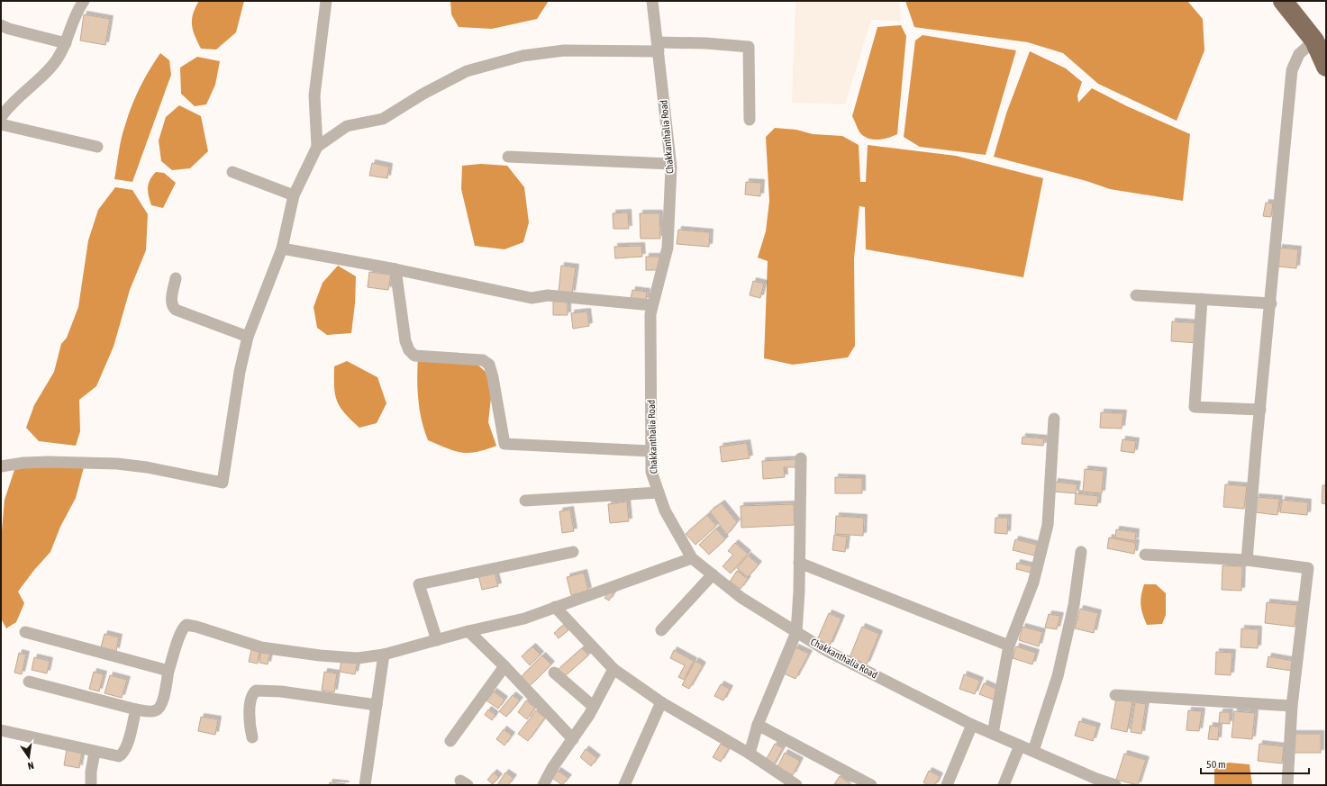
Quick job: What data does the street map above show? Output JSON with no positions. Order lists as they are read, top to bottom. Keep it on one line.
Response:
{"streets":{"street":["Chakkanthalia Road"]},"scale_bar":"50 m","north":"bottom"}
